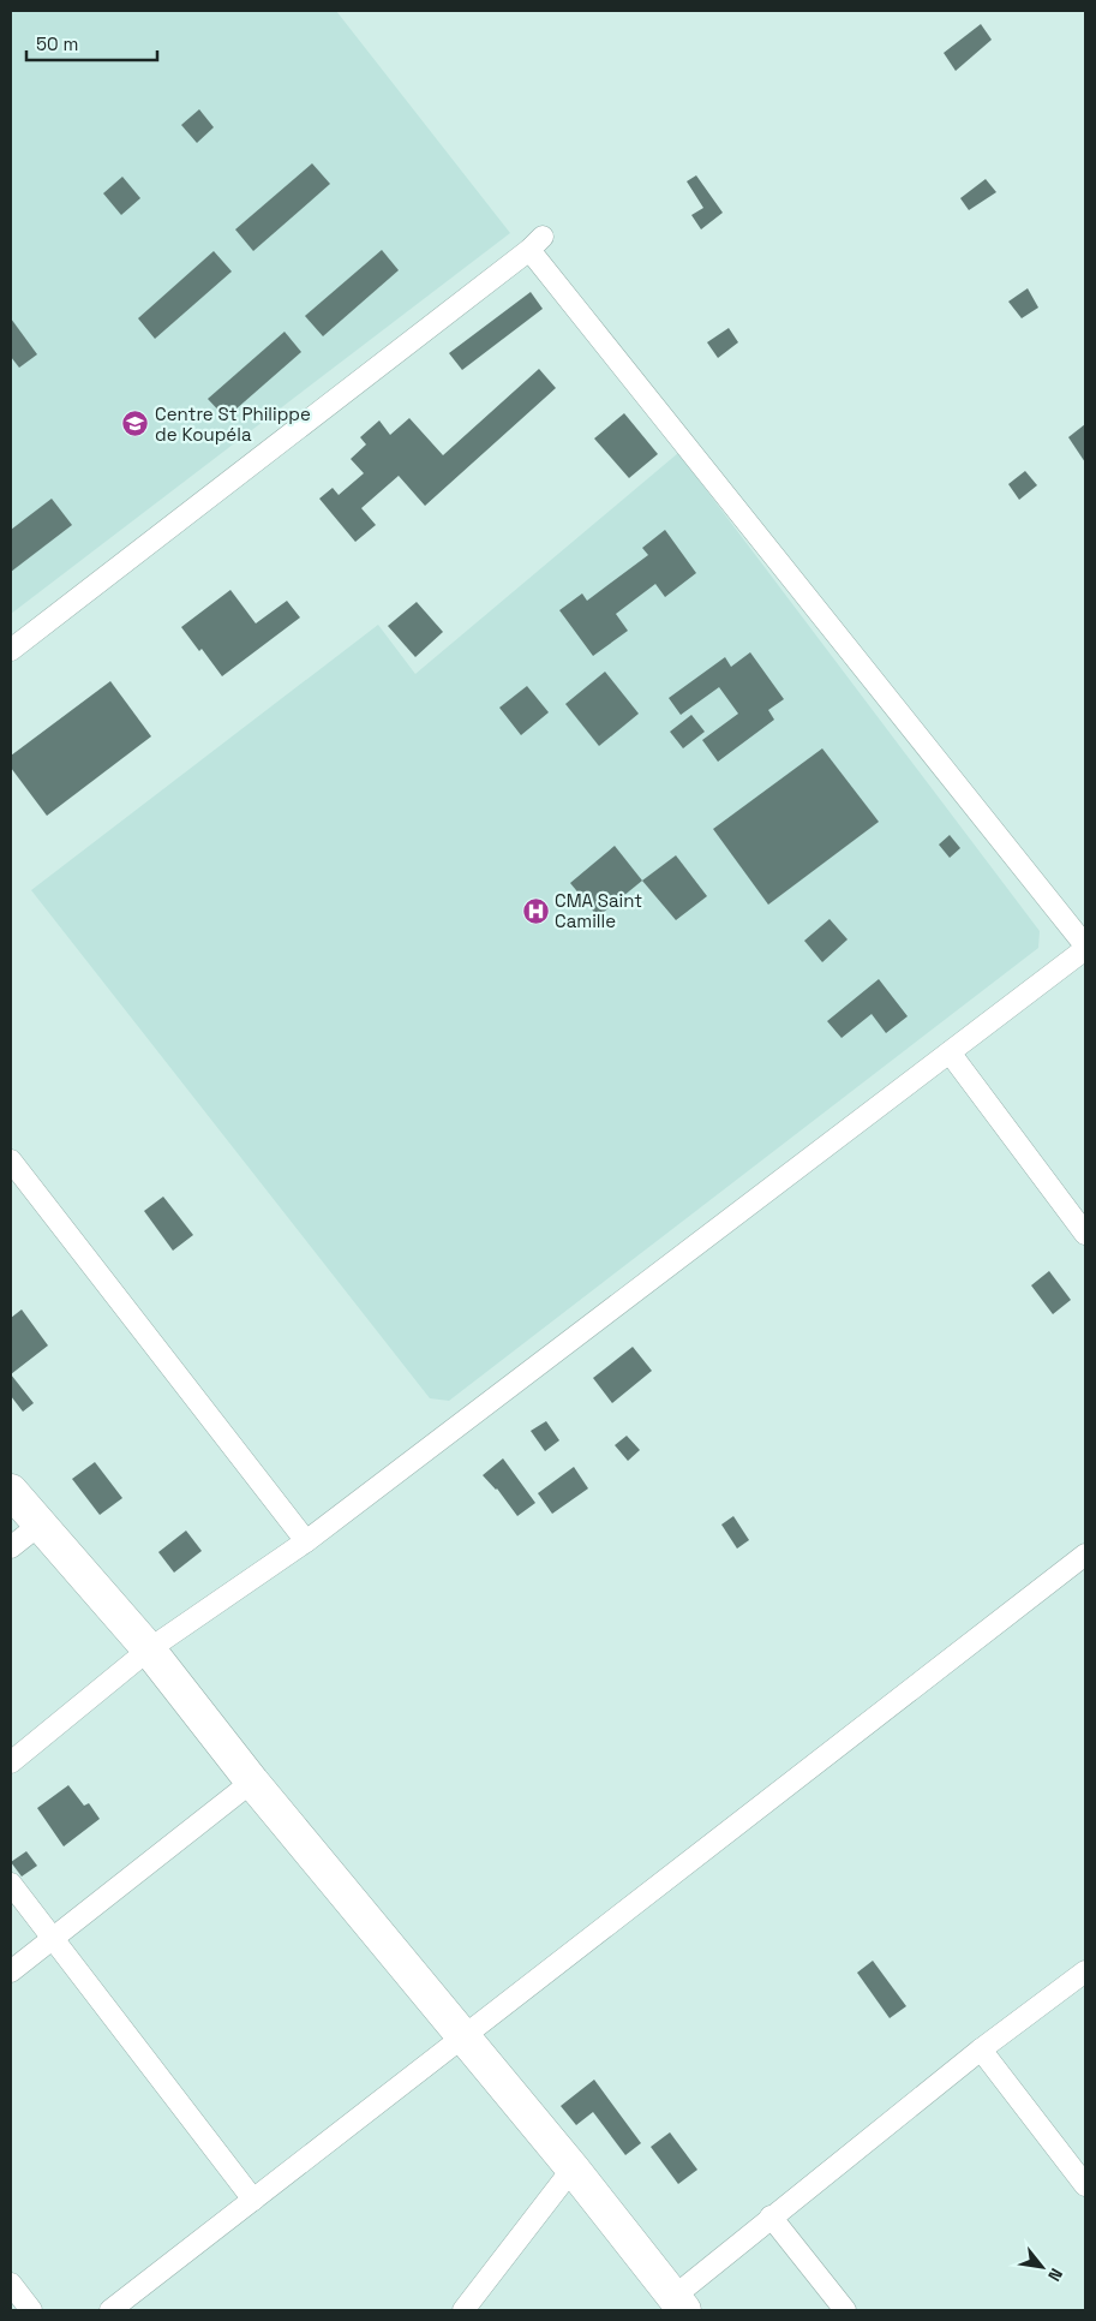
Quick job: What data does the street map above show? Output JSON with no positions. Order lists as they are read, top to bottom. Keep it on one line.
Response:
{"places":{"school or university":["Centre St Philippe de Koupéla"],"hospital":["CMA Saint Camille"]},"scale_bar":"50 m","north":"bottom right"}
